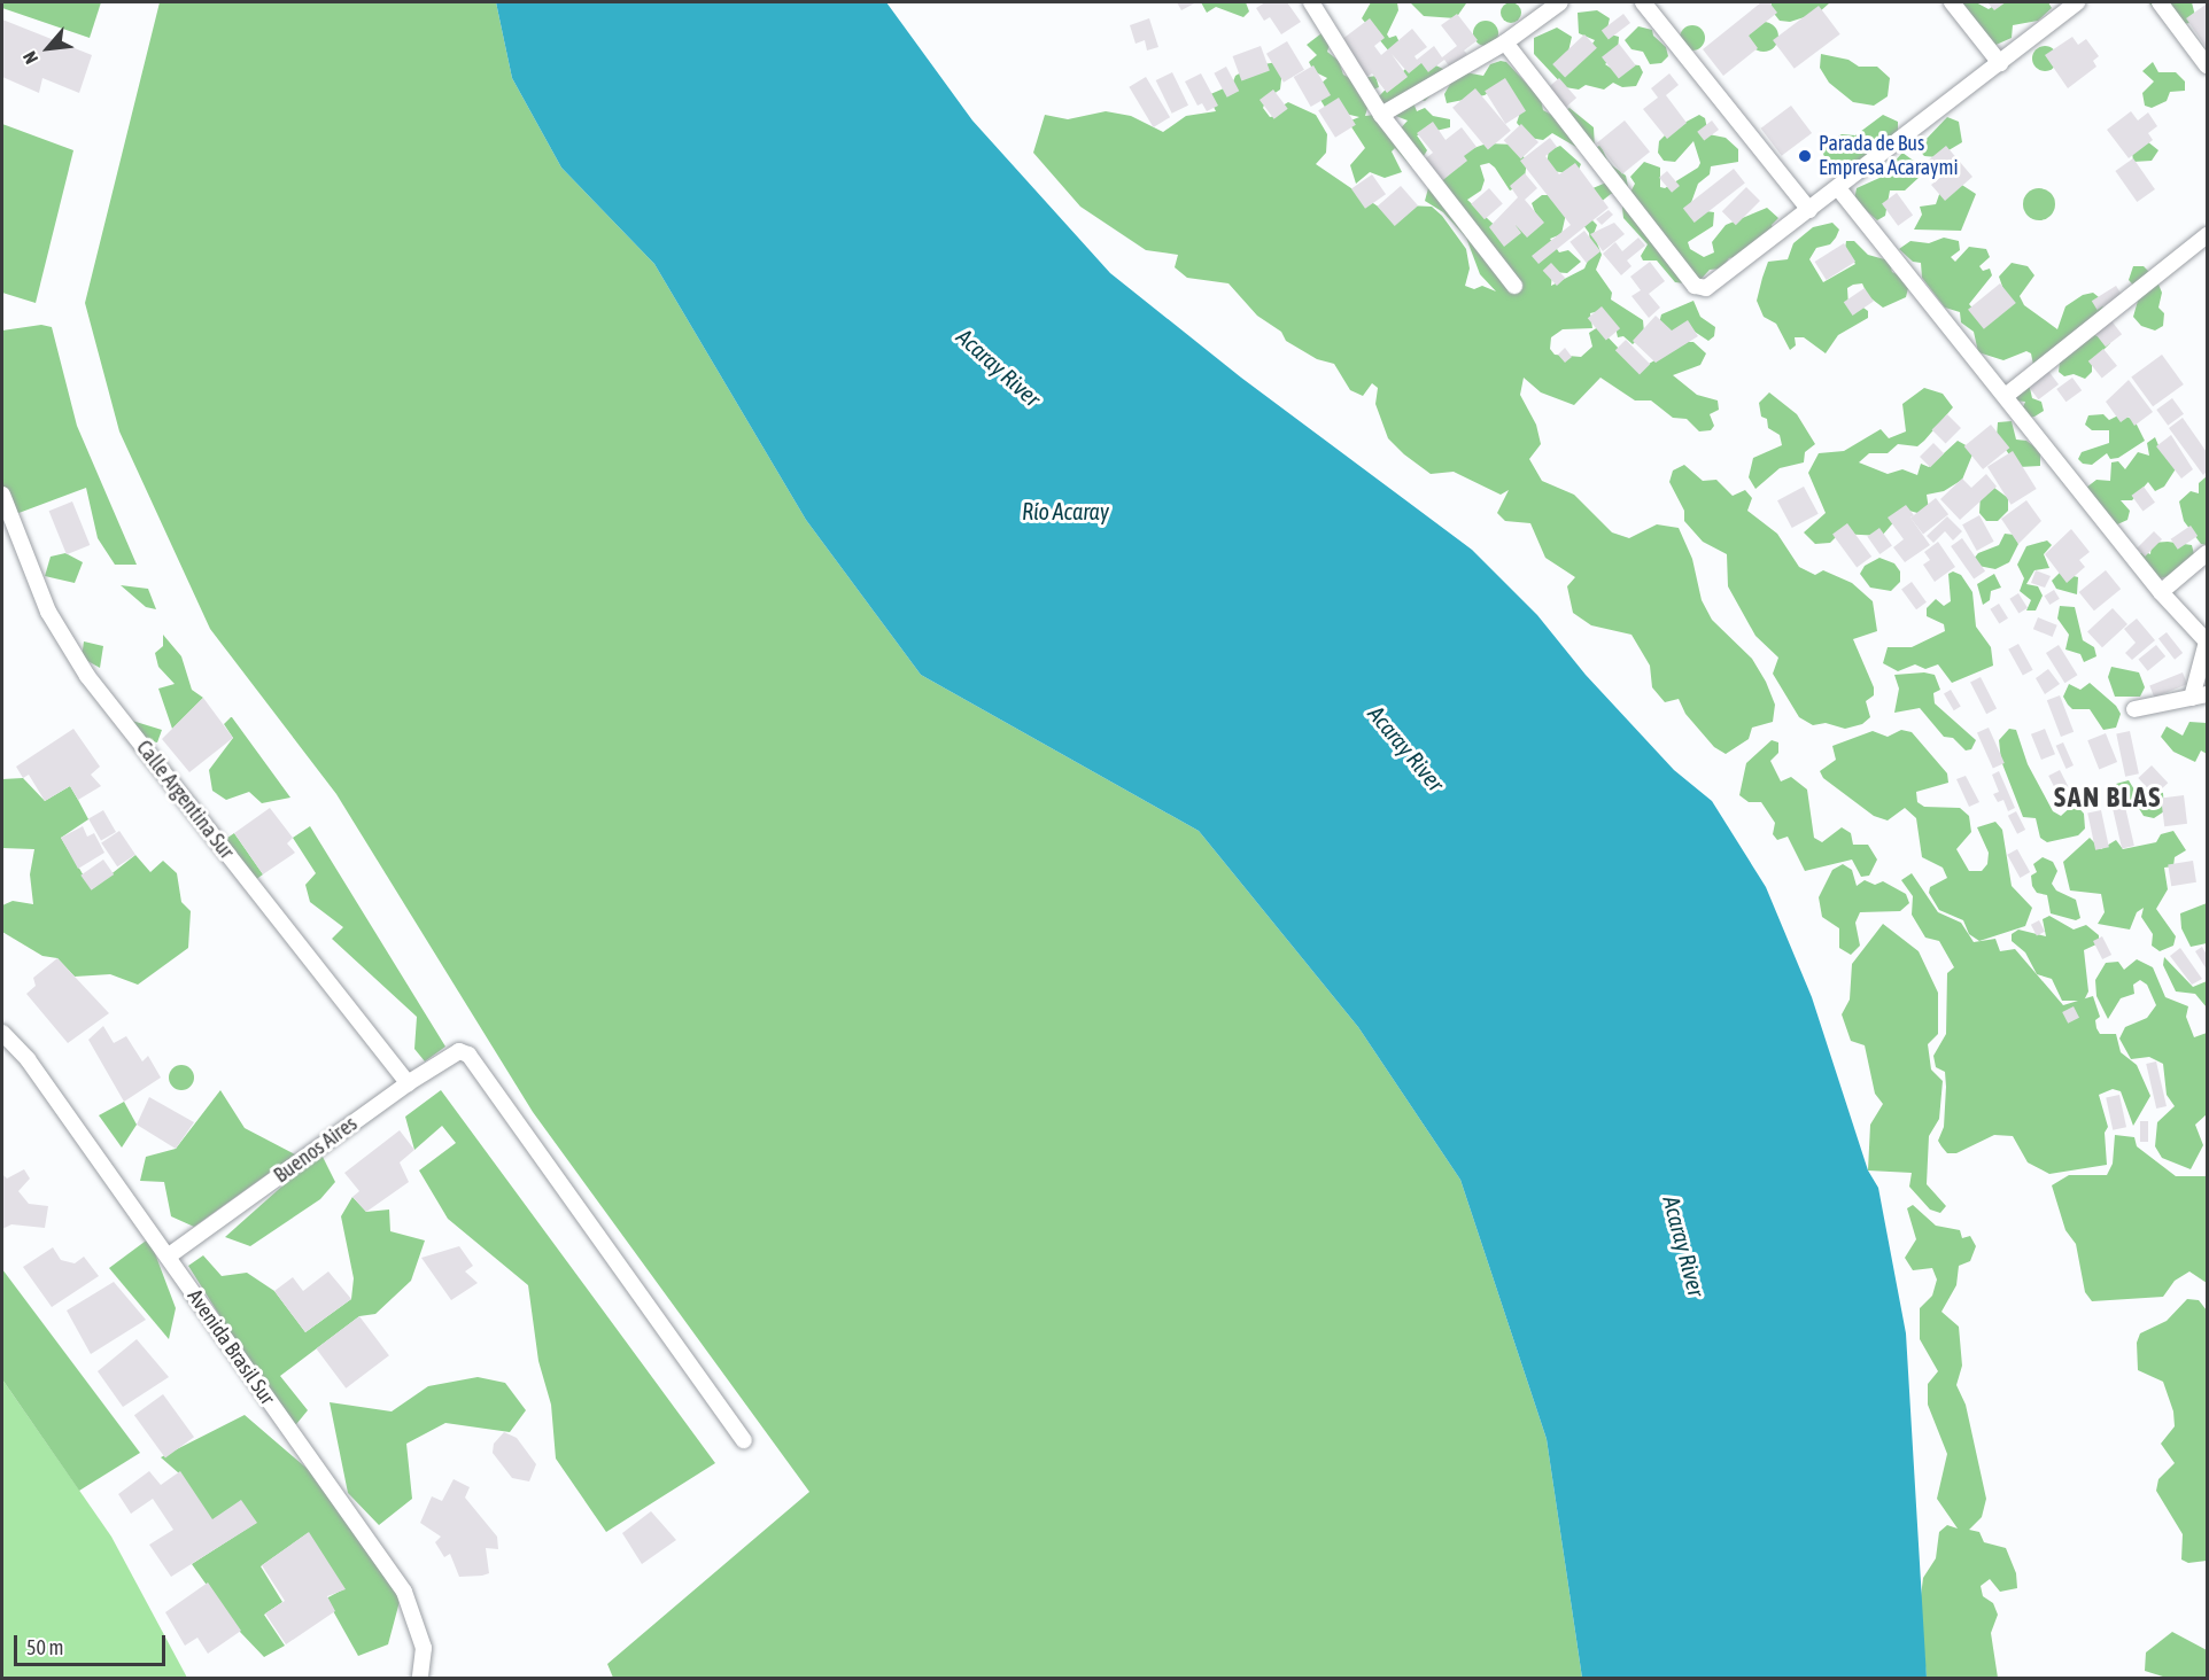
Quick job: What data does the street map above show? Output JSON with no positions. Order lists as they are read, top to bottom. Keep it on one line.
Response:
{"streets":{"street":["Calle Argentina Sur","Buenos Aires","Avenida Brasil Sur"]},"crossings":[["Calle Argentina Sur","Buenos Aires"],["Buenos Aires","Avenida Brasil Sur"]],"districts":["SAN BLAS"],"water":["Acaray River","Río Acaray"],"places":["Parada de Bus Empresa Acaraymi"],"scale_bar":"50 m","north":"bottom left"}
